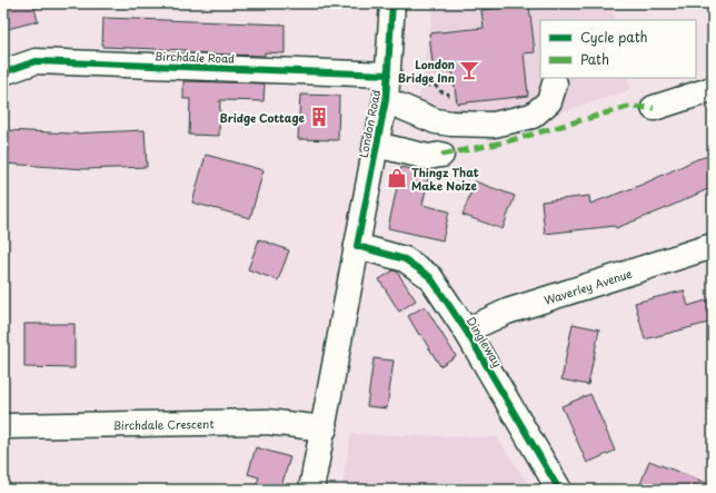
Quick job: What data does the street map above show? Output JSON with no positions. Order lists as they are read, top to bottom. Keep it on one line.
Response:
{"streets":{"main road":["Birchdale Road","London Road","Waverley Avenue","Dingleway","Birchdale Crescent"]},"crossings":[["Birchdale Road","London Road"],["London Road","Dingleway"],["London Road","Birchdale Crescent"],["Waverley Avenue","Dingleway"]],"places":{"bar":["London Bridge Inn"],"building":["Bridge Cottage"],"shop":["Thingz That Make Noize"]},"legend":["Cycle path","Path"]}
